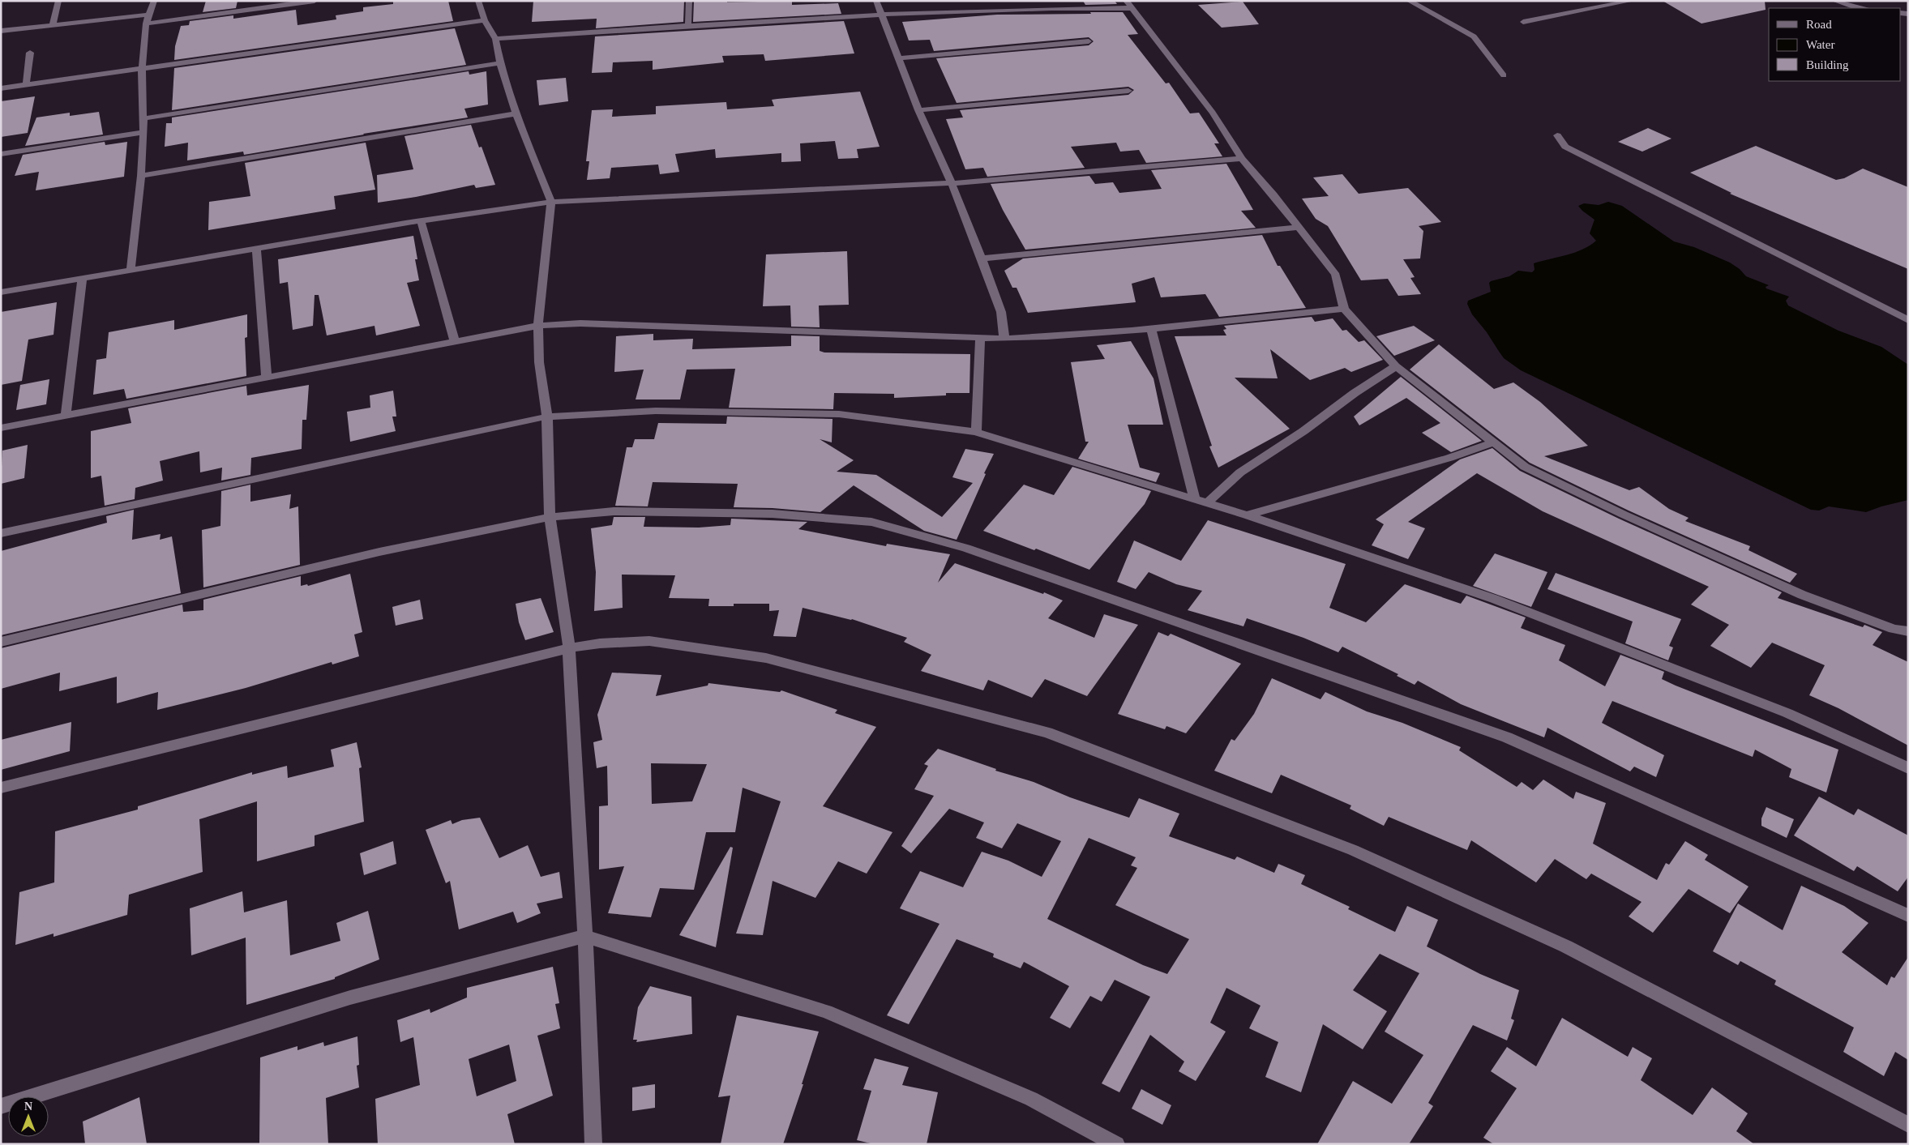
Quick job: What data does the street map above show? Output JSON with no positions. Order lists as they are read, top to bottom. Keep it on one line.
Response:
{"legend":["Road","Water","Building"],"north":"top"}
